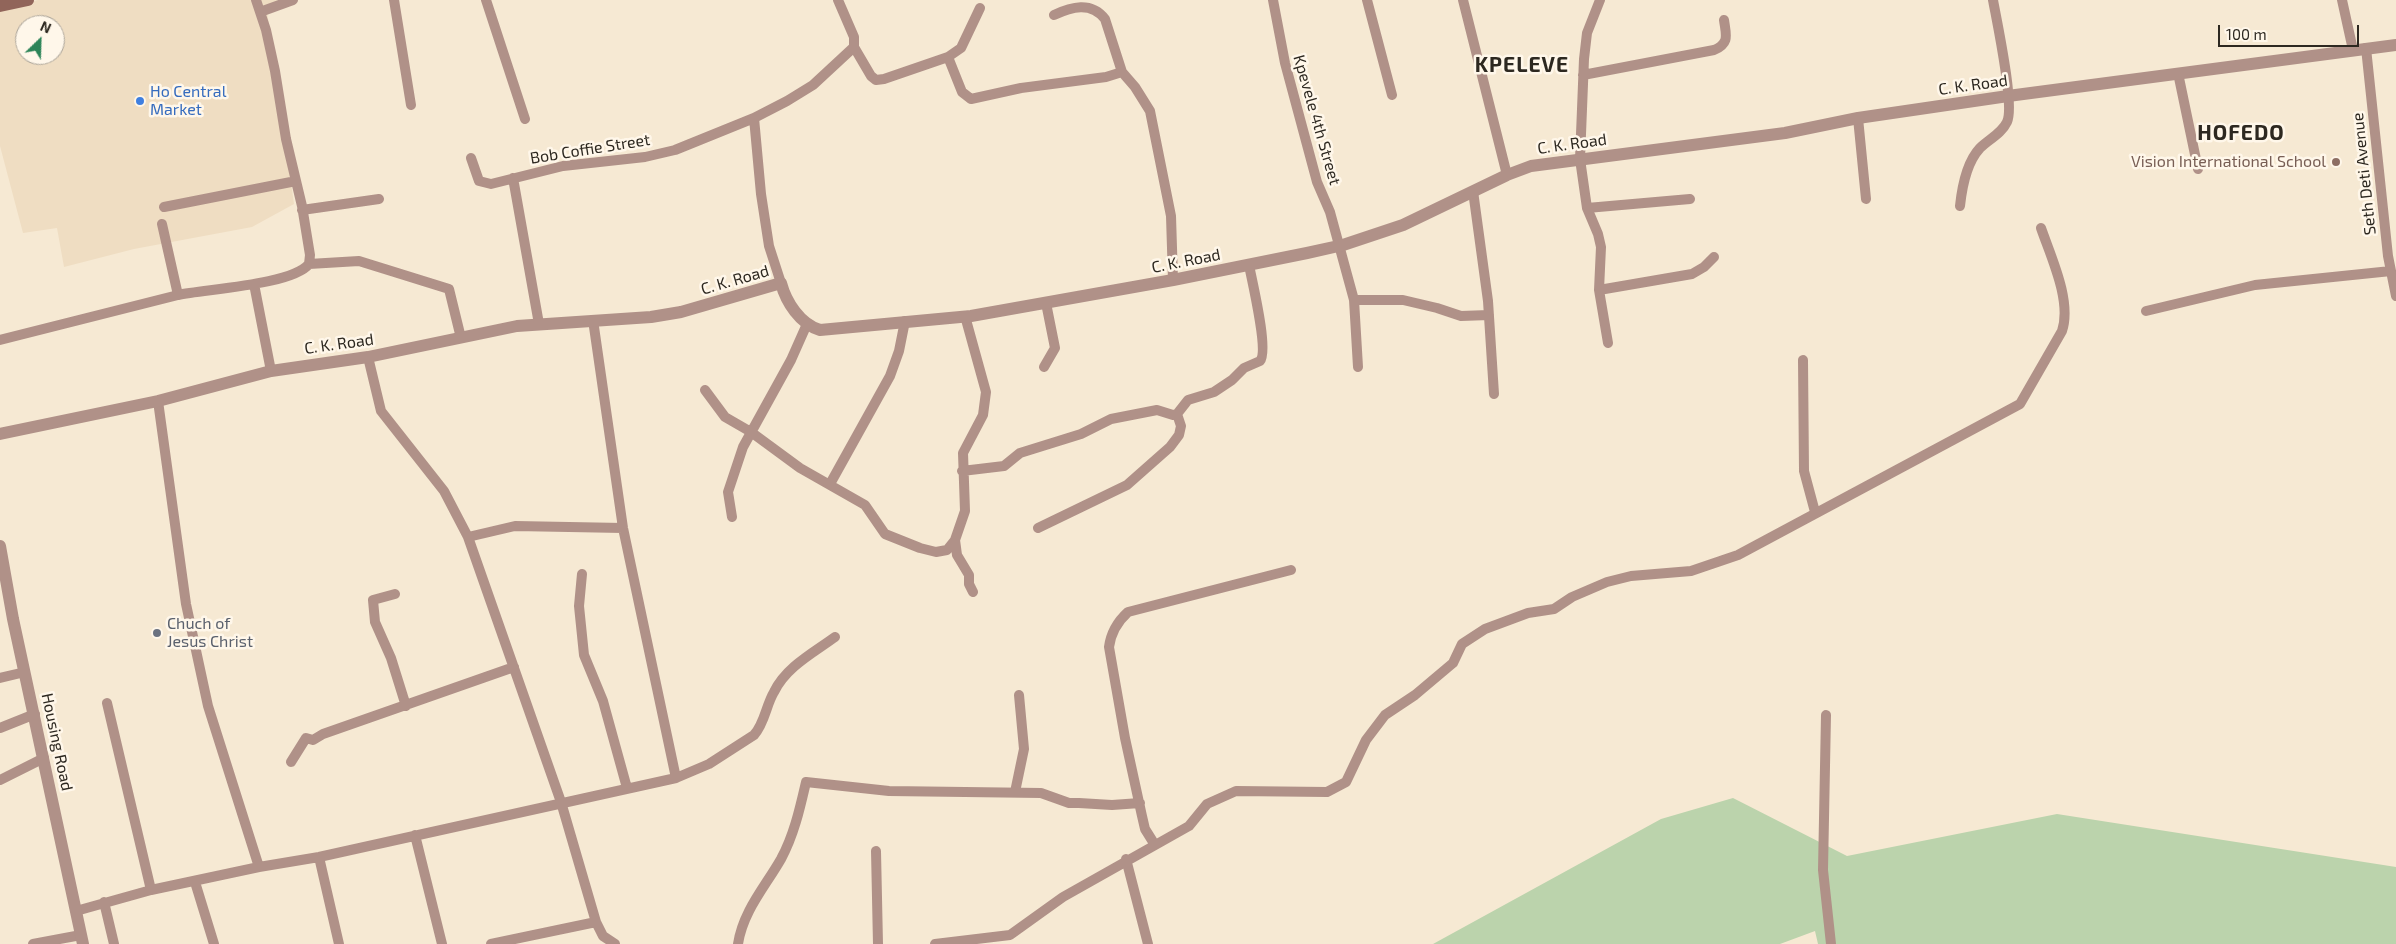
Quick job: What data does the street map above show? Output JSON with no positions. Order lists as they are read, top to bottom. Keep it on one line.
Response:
{"streets":{"street":["C. K. Road","Kpevele 4th Street","Bob Coffie Street","Seth Deti Avenue","Housing Road"]},"crossings":[["C. K. Road","Kpevele 4th Street"],["C. K. Road","Bob Coffie Street"],["C. K. Road","Seth Deti Avenue"]],"districts":["KPELEVE","HOFEDO"],"places":["Ho Central Market","Vision International School","Chuch of Jesus Christ"],"scale_bar":"100 m","north":"top right"}
